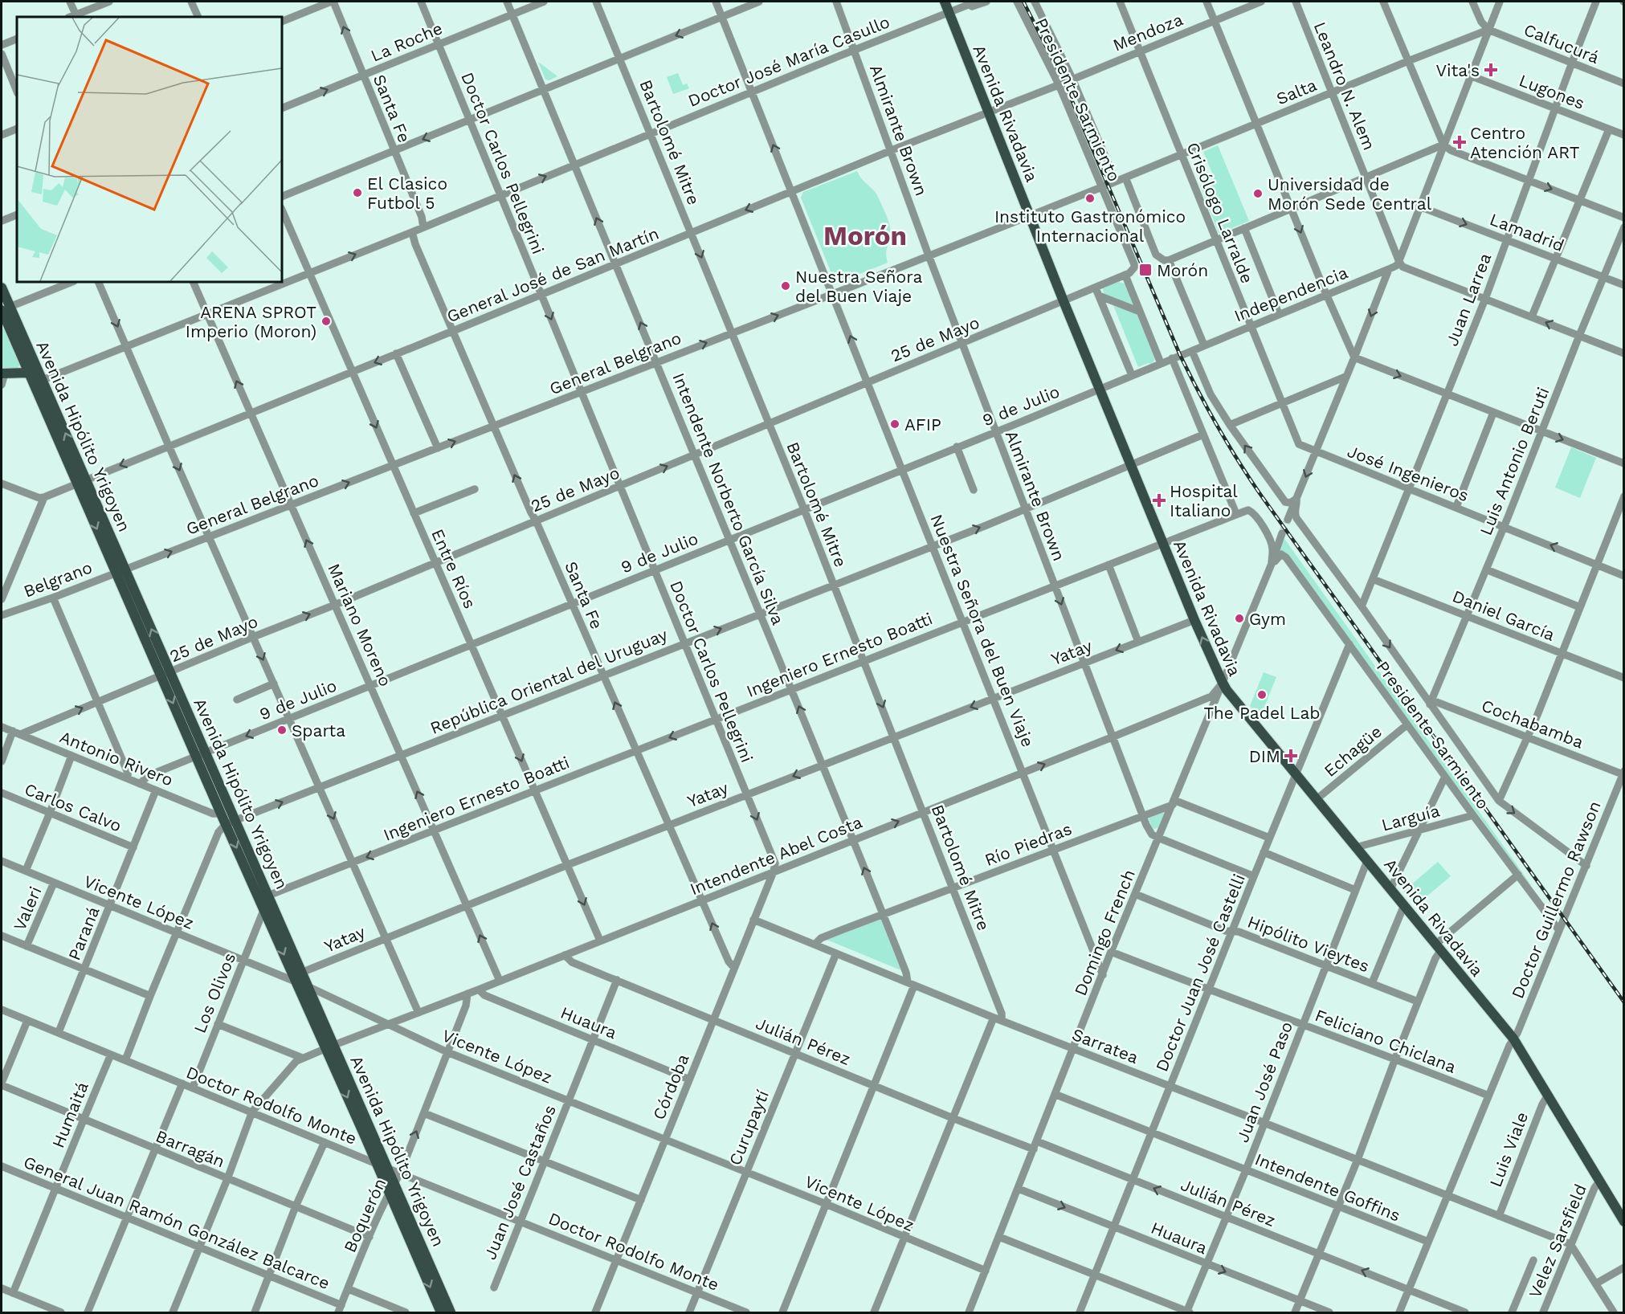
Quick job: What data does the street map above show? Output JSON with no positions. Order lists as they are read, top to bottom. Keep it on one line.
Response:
{"streets":{"main road":["Avenida Rivadavia","Avenida Hipólito Yrigoyen"],"street":["Mendoza","La Roche","Calfucurá","Doctor José María Casullo","Leandro N. Alem","Salta","Lugones","Presidente Sarmiento","Santa Fe","Almirante Brown","Bartolomé Mitre","Doctor Carlos Pellegrini","Crisólogo Larralde","Lamadrid","General José de San Martín","Independencia","Juan Larrea","25 de Mayo","General Belgrano","9 de Julio","Luis Antonio Beruti","José Ingenieros","Intendente Norberto García Silva","Entre Ríos","Belgrano","Daniel García","Mariano Moreno","Nuestra Señora del Buen Viaje","Yatay","Ingeniero Ernesto Boatti","República Oriental del Uruguay","Cochabamba","Echagüe","Antonio Rivero","Carlos Calvo","Larguía","Río Piedras","Intendente Abel Costa","Doctor Guillermo Rawson","Vicente López","Valeri","Domingo French","Paraná","Hipólito Vieytes","Doctor Juan José Castelli","Los Olivos","Huaura","Julián Pérez","Feliciano Chiclana","Sarratea","Juan José Paso","Córdoba","Doctor Rodolfo Monte","Humaitá","Curupaytí","Barragán","Luis Viale","Juan José Castaños","Intendente Goffins","Boquerón","General Juan Ramón González Balcarce","Velez Sarsfield"]},"crossings":[["Mendoza","Presidente Sarmiento"],["Mendoza","Crisólogo Larralde"],["Mendoza","General José de San Martín"],["La Roche","Santa Fe"],["La Roche","Doctor Carlos Pellegrini"],["La Roche","Intendente Norberto García Silva"],["Calfucurá","Salta"],["Calfucurá","Juan Larrea"],["Doctor José María Casullo","Santa Fe"],["Doctor José María Casullo","Avenida Rivadavia"],["Doctor José María Casullo","Almirante Brown"],["Doctor José María Casullo","Bartolomé Mitre"],["Doctor José María Casullo","Doctor Carlos Pellegrini"],["Doctor José María Casullo","Avenida Hipólito Yrigoyen"],["Doctor José María Casullo","Intendente Norberto García Silva"],["Doctor José María Casullo","Entre Ríos"],["Doctor José María Casullo","Mariano Moreno"],["Doctor José María Casullo","Nuestra Señora del Buen Viaje"],["Leandro N. Alem","Salta"],["Leandro N. Alem","Independencia"],["Salta","Presidente Sarmiento"],["Salta","Crisólogo Larralde"],["Salta","General Belgrano"],["Lugones","Juan Larrea"],["Presidente Sarmiento","General José de San Martín"],["Presidente Sarmiento","Juan Larrea"],["Presidente Sarmiento","25 de Mayo"],["Presidente Sarmiento","General Belgrano"],["Presidente Sarmiento","Luis Antonio Beruti"],["Presidente Sarmiento","Cochabamba"],["Presidente Sarmiento","Echagüe"],["Presidente Sarmiento","Larguía"],["Presidente Sarmiento","Doctor Guillermo Rawson"],["Presidente Sarmiento","Domingo French"],["Presidente Sarmiento","Doctor Juan José Castelli"],["Santa Fe","General José de San Martín"],["Santa Fe","25 de Mayo"],["Santa Fe","General Belgrano"],["Santa Fe","9 de Julio"],["Santa Fe","Yatay"],["Santa Fe","Ingeniero Ernesto Boatti"],["Santa Fe","República Oriental del Uruguay"],["Santa Fe","Intendente Abel Costa"],["Santa Fe","Córdoba"],["Avenida Rivadavia","General José de San Martín"],["Avenida Rivadavia","25 de Mayo"],["Avenida Rivadavia","General Belgrano"],["Avenida Rivadavia","9 de Julio"],["Avenida Rivadavia","Yatay"],["Avenida Rivadavia","Ingeniero Ernesto Boatti"],["Avenida Rivadavia","República Oriental del Uruguay"],["Avenida Rivadavia","Echagüe"],["Avenida Rivadavia","Larguía"],["Avenida Rivadavia","Intendente Abel Costa"],["Avenida Rivadavia","Doctor Guillermo Rawson"],["Avenida Rivadavia","Domingo French"],["Avenida Rivadavia","Doctor Juan José Castelli"],["Avenida Rivadavia","Juan José Paso"],["Avenida Rivadavia","Luis Viale"],["Avenida Rivadavia","Velez Sarsfield"],["Almirante Brown","General José de San Martín"],["Almirante Brown","25 de Mayo"],["Almirante Brown","General Belgrano"],["Almirante Brown","9 de Julio"],["Almirante Brown","Yatay"],["Almirante Brown","Ingeniero Ernesto Boatti"],["Almirante Brown","República Oriental del Uruguay"],["Almirante Brown","Río Piedras"],["Almirante Brown","Intendente Abel Costa"],["Almirante Brown","Domingo French"],["Bartolomé Mitre","General José de San Martín"],["Bartolomé Mitre","25 de Mayo"],["Bartolomé Mitre","General Belgrano"],["Bartolomé Mitre","9 de Julio"],["Bartolomé Mitre","Yatay"],["Bartolomé Mitre","Ingeniero Ernesto Boatti"],["Bartolomé Mitre","República Oriental del Uruguay"],["Bartolomé Mitre","Río Piedras"],["Bartolomé Mitre","Intendente Abel Costa"],["Bartolomé Mitre","Sarratea"],["Doctor Carlos Pellegrini","General José de San Martín"],["Doctor Carlos Pellegrini","25 de Mayo"],["Doctor Carlos Pellegrini","General Belgrano"],["Doctor Carlos Pellegrini","9 de Julio"],["Doctor Carlos Pellegrini","Yatay"],["Doctor Carlos Pellegrini","Ingeniero Ernesto Boatti"],["Doctor Carlos Pellegrini","República Oriental del Uruguay"],["Doctor Carlos Pellegrini","Intendente Abel Costa"],["Doctor Carlos Pellegrini","Córdoba"],["Crisólogo Larralde","Independencia"],["Crisólogo Larralde","José Ingenieros"],["Lamadrid","Juan Larrea"],["Lamadrid","Luis Antonio Beruti"],["General José de San Martín","Avenida Hipólito Yrigoyen"],["General José de San Martín","Intendente Norberto García Silva"],["General José de San Martín","Entre Ríos"],["General José de San Martín","Mariano Moreno"],["General José de San Martín","Nuestra Señora del Buen Viaje"],["Independencia","9 de Julio"],["Juan Larrea","José Ingenieros"],["Juan Larrea","Daniel García"],["25 de Mayo","Avenida Hipólito Yrigoyen"],["25 de Mayo","Intendente Norberto García Silva"],["25 de Mayo","Entre Ríos"],["25 de Mayo","Mariano Moreno"],["25 de Mayo","Nuestra Señora del Buen Viaje"],["25 de Mayo","Antonio Rivero"],["General Belgrano","Avenida Hipólito Yrigoyen"],["General Belgrano","Intendente Norberto García Silva"],["General Belgrano","Entre Ríos"],["General Belgrano","Belgrano"],["General Belgrano","Mariano Moreno"],["General Belgrano","Nuestra Señora del Buen Viaje"],["9 de Julio","Avenida Hipólito Yrigoyen"],["9 de Julio","Intendente Norberto García Silva"],["9 de Julio","Entre Ríos"],["9 de Julio","Mariano Moreno"],["9 de Julio","Nuestra Señora del Buen Viaje"],["9 de Julio","Antonio Rivero"],["Avenida Hipólito Yrigoyen","Belgrano"],["Avenida Hipólito Yrigoyen","Yatay"],["Avenida Hipólito Yrigoyen","Ingeniero Ernesto Boatti"],["Avenida Hipólito Yrigoyen","República Oriental del Uruguay"],["Avenida Hipólito Yrigoyen","Antonio Rivero"],["Avenida Hipólito Yrigoyen","Intendente Abel Costa"],["Avenida Hipólito Yrigoyen","Vicente López"],["Avenida Hipólito Yrigoyen","Los Olivos"],["Avenida Hipólito Yrigoyen","Doctor Rodolfo Monte"],["Avenida Hipólito Yrigoyen","Boquerón"],["Luis Antonio Beruti","José Ingenieros"],["Luis Antonio Beruti","Daniel García"],["Luis Antonio Beruti","Cochabamba"],["Intendente Norberto García Silva","Yatay"],["Intendente Norberto García Silva","Ingeniero Ernesto Boatti"],["Intendente Norberto García Silva","República Oriental del Uruguay"],["Intendente Norberto García Silva","Río Piedras"],["Intendente Norberto García Silva","Intendente Abel Costa"],["Intendente Norberto García Silva","Sarratea"],["Entre Ríos","Yatay"],["Entre Ríos","Ingeniero Ernesto Boatti"],["Entre Ríos","República Oriental del Uruguay"],["Entre Ríos","Intendente Abel Costa"],["Mariano Moreno","Yatay"],["Mariano Moreno","Ingeniero Ernesto Boatti"],["Mariano Moreno","República Oriental del Uruguay"],["Mariano Moreno","Intendente Abel Costa"],["Nuestra Señora del Buen Viaje","Yatay"],["Nuestra Señora del Buen Viaje","Ingeniero Ernesto Boatti"],["Nuestra Señora del Buen Viaje","República Oriental del Uruguay"],["Nuestra Señora del Buen Viaje","Río Piedras"],["Nuestra Señora del Buen Viaje","Intendente Abel Costa"],["Nuestra Señora del Buen Viaje","Domingo French"],["Yatay","Vicente López"],["Ingeniero Ernesto Boatti","Domingo French"],["Cochabamba","Doctor Guillermo Rawson"],["Antonio Rivero","Paraná"],["Carlos Calvo","Paraná"],["Río Piedras","Domingo French"],["Río Piedras","Sarratea"],["Intendente Abel Costa","Vicente López"],["Intendente Abel Costa","Domingo French"],["Intendente Abel Costa","Huaura"],["Intendente Abel Costa","Julián Pérez"],["Intendente Abel Costa","Córdoba"],["Intendente Abel Costa","Doctor Rodolfo Monte"],["Intendente Abel Costa","Boquerón"],["Doctor Guillermo Rawson","Julián Pérez"],["Doctor Guillermo Rawson","Feliciano Chiclana"],["Doctor Guillermo Rawson","Sarratea"],["Doctor Guillermo Rawson","Intendente Goffins"],["Vicente López","Valeri"],["Vicente López","Domingo French"],["Vicente López","Paraná"],["Vicente López","Los Olivos"],["Vicente López","Córdoba"],["Vicente López","Curupaytí"],["Vicente López","Juan José Castaños"],["Vicente López","Boquerón"],["Domingo French","Hipólito Vieytes"],["Domingo French","Huaura"],["Domingo French","Julián Pérez"],["Domingo French","Feliciano Chiclana"],["Domingo French","Sarratea"],["Domingo French","Intendente Goffins"],["Paraná","Doctor Rodolfo Monte"],["Hipólito Vieytes","Doctor Juan José Castelli"],["Hipólito Vieytes","Juan José Paso"],["Doctor Juan José Castelli","Huaura"],["Doctor Juan José Castelli","Julián Pérez"],["Doctor Juan José Castelli","Feliciano Chiclana"],["Doctor Juan José Castelli","Sarratea"],["Doctor Juan José Castelli","Intendente Goffins"],["Los Olivos","Doctor Rodolfo Monte"],["Huaura","Juan José Paso"],["Huaura","Córdoba"],["Huaura","Juan José Castaños"],["Julián Pérez","Juan José Paso"],["Julián Pérez","Córdoba"],["Julián Pérez","Curupaytí"],["Julián Pérez","Juan José Castaños"],["Feliciano Chiclana","Juan José Paso"],["Sarratea","Juan José Paso"],["Sarratea","Córdoba"],["Sarratea","Curupaytí"],["Sarratea","Luis Viale"],["Sarratea","Velez Sarsfield"],["Juan José Paso","Intendente Goffins"],["Córdoba","Doctor Rodolfo Monte"],["Doctor Rodolfo Monte","Humaitá"],["Doctor Rodolfo Monte","Curupaytí"],["Doctor Rodolfo Monte","Juan José Castaños"],["Doctor Rodolfo Monte","Boquerón"],["Humaitá","Barragán"],["Humaitá","General Juan Ramón González Balcarce"],["Barragán","Boquerón"],["Boquerón","General Juan Ramón González Balcarce"]],"one_way":["General Belgrano","Intendente Norberto García Silva","Mariano Moreno"],"districts":["Morón"],"places":{"health":["Vita's","Centro Atención ART","Hospital Italiano","DIM"],"other":["El Clasico Futbol 5","Universidad de Morón Sede Central","Instituto Gastronómico Internacional","Nuestra Señora del Buen Viaje","ARENA SPROT Imperio (Moron)","AFIP","Gym","The Padel Lab","Sparta"],"transit":["Morón"]}}
